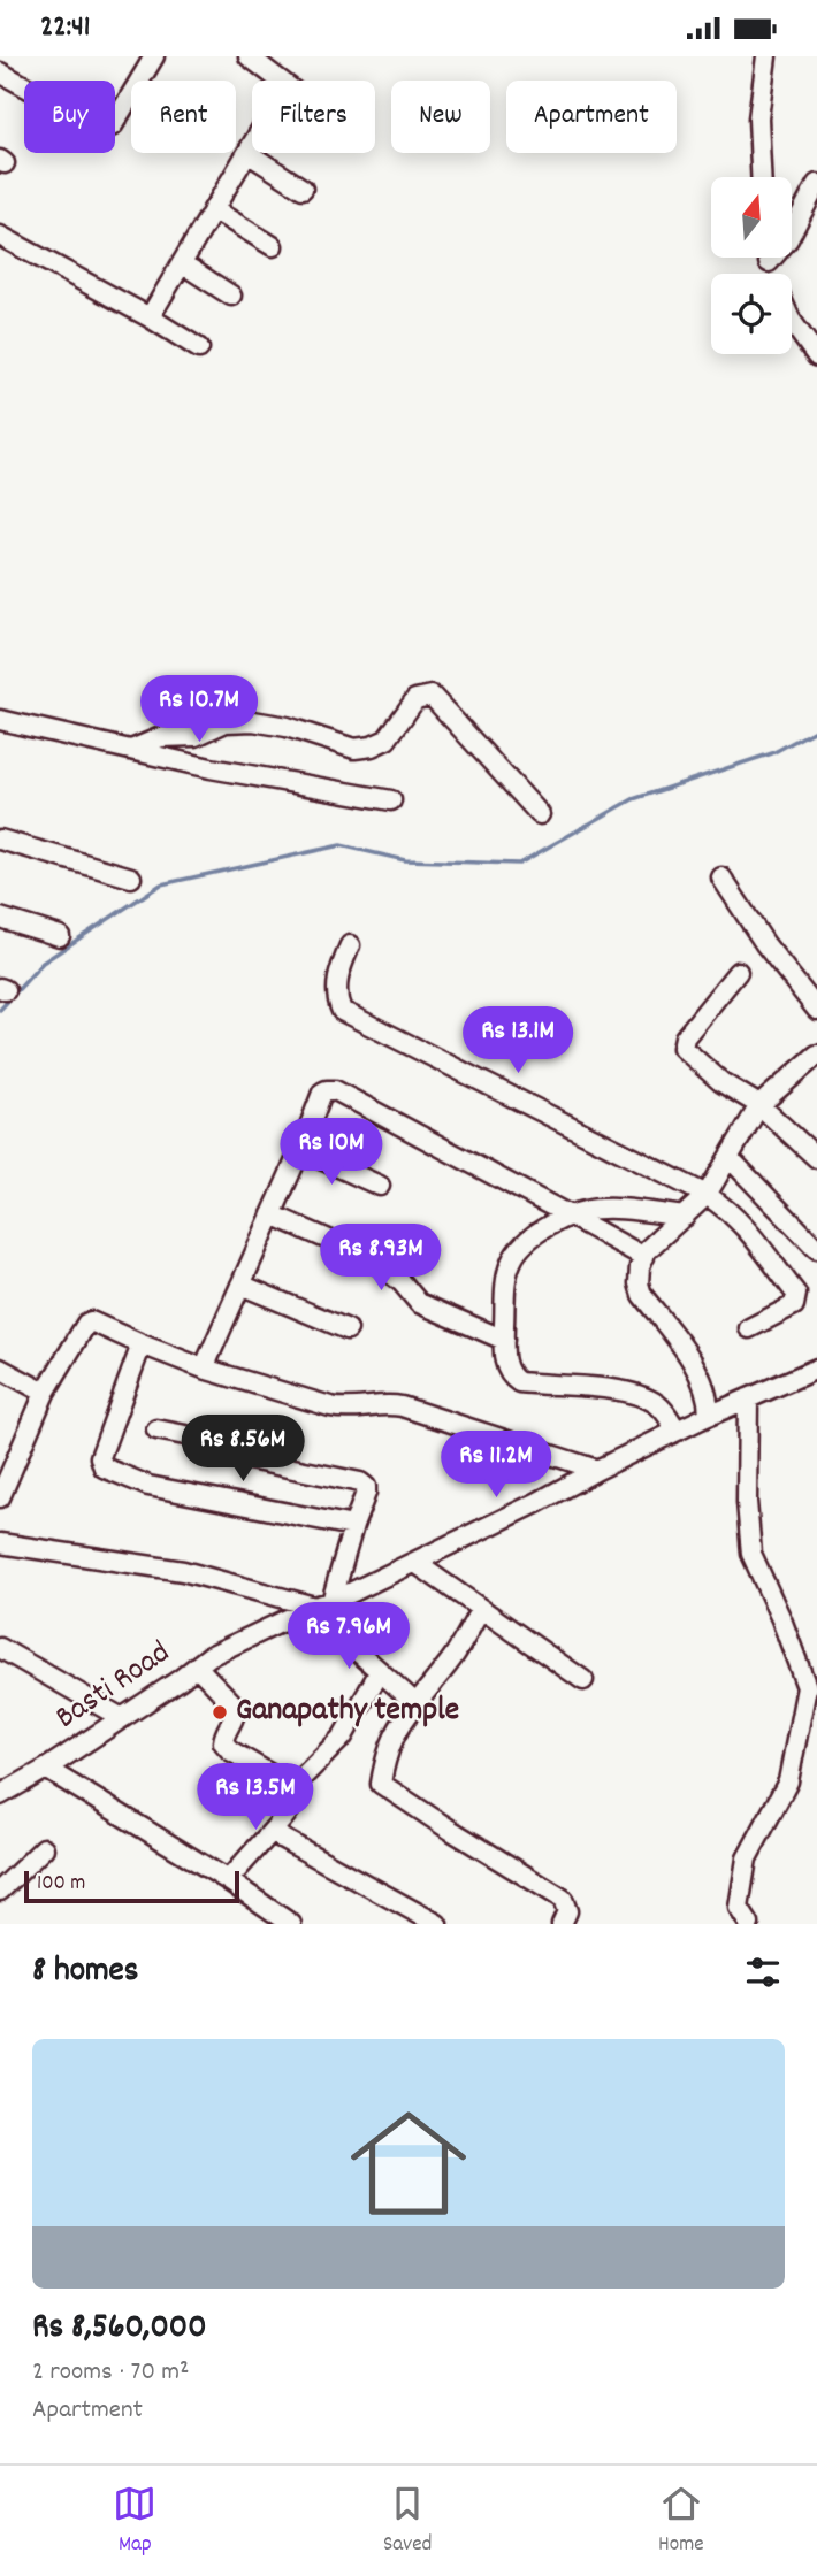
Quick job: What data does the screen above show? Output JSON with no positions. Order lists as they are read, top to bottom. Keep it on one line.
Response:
{"streets":{"street":["Basti Road"]},"places":["Ganapathy temple"],"scale_bar":"100 m","north":"top","page":{"status":"22:41","chip":["Buy","Rent","Filters","New","Apartment"],"price":["Rs 10.7M","Rs 13.1M","Rs 10M","Rs 8.93M","Rs 8.56M","Rs 11.2M","Rs 7.96M","Rs 13.5M"],"scale":"100 m","heading":"8 homes","list":[{"name":"Rs 8,560,000","note":"2 rooms · 70 m² · Apartment"}],"tabs":["Map","Saved","Home"]}}
